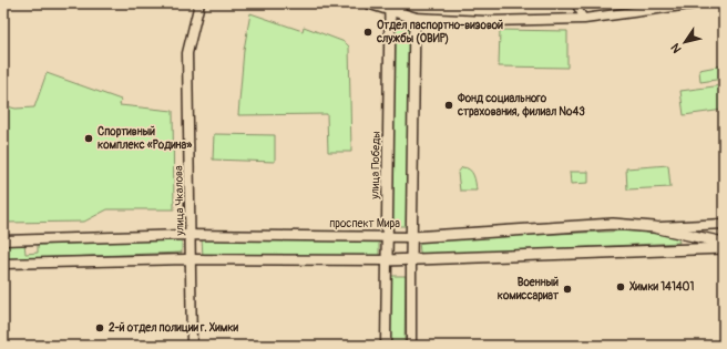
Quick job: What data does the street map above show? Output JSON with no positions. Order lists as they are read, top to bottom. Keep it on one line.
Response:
{"streets":{"main road":["улица Победы","проспект Мира"],"street":["улица Чкалова"]},"crossings":[["улица Победы","проспект Мира"],["улица Чкалова","проспект Мира"]],"places":["Отдел паспортно-визовой службы (ОВИР)","Фонд социального страхования, филиал №43","Спортивный комплекс «Родина»","Химки 141401","Военный комиссариат","2-й отдел полиции г. Химки"],"north":"bottom left"}
